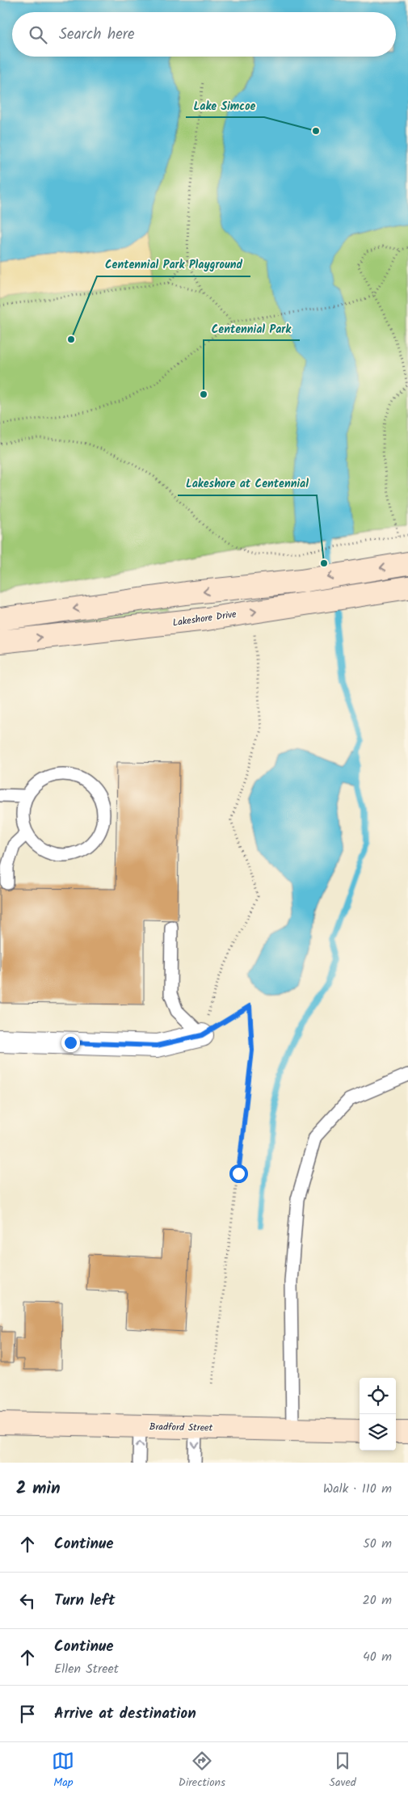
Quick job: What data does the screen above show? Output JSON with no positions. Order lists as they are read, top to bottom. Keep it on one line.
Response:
{"streets":{"main road":["Lakeshore Drive","Bradford Street"]},"places":["Lake Simcoe","Centennial Park Playground","Centennial Park","Lakeshore at Centennial"],"page":{"search":"Search here","heading":["2 min","Walk · 110 m"],"list":[["Continue","50 m"],["Turn left","20 m"],["Continue","Ellen Street","40 m"],"Arrive at destination"],"nav":["Map","Directions","Saved"]}}
